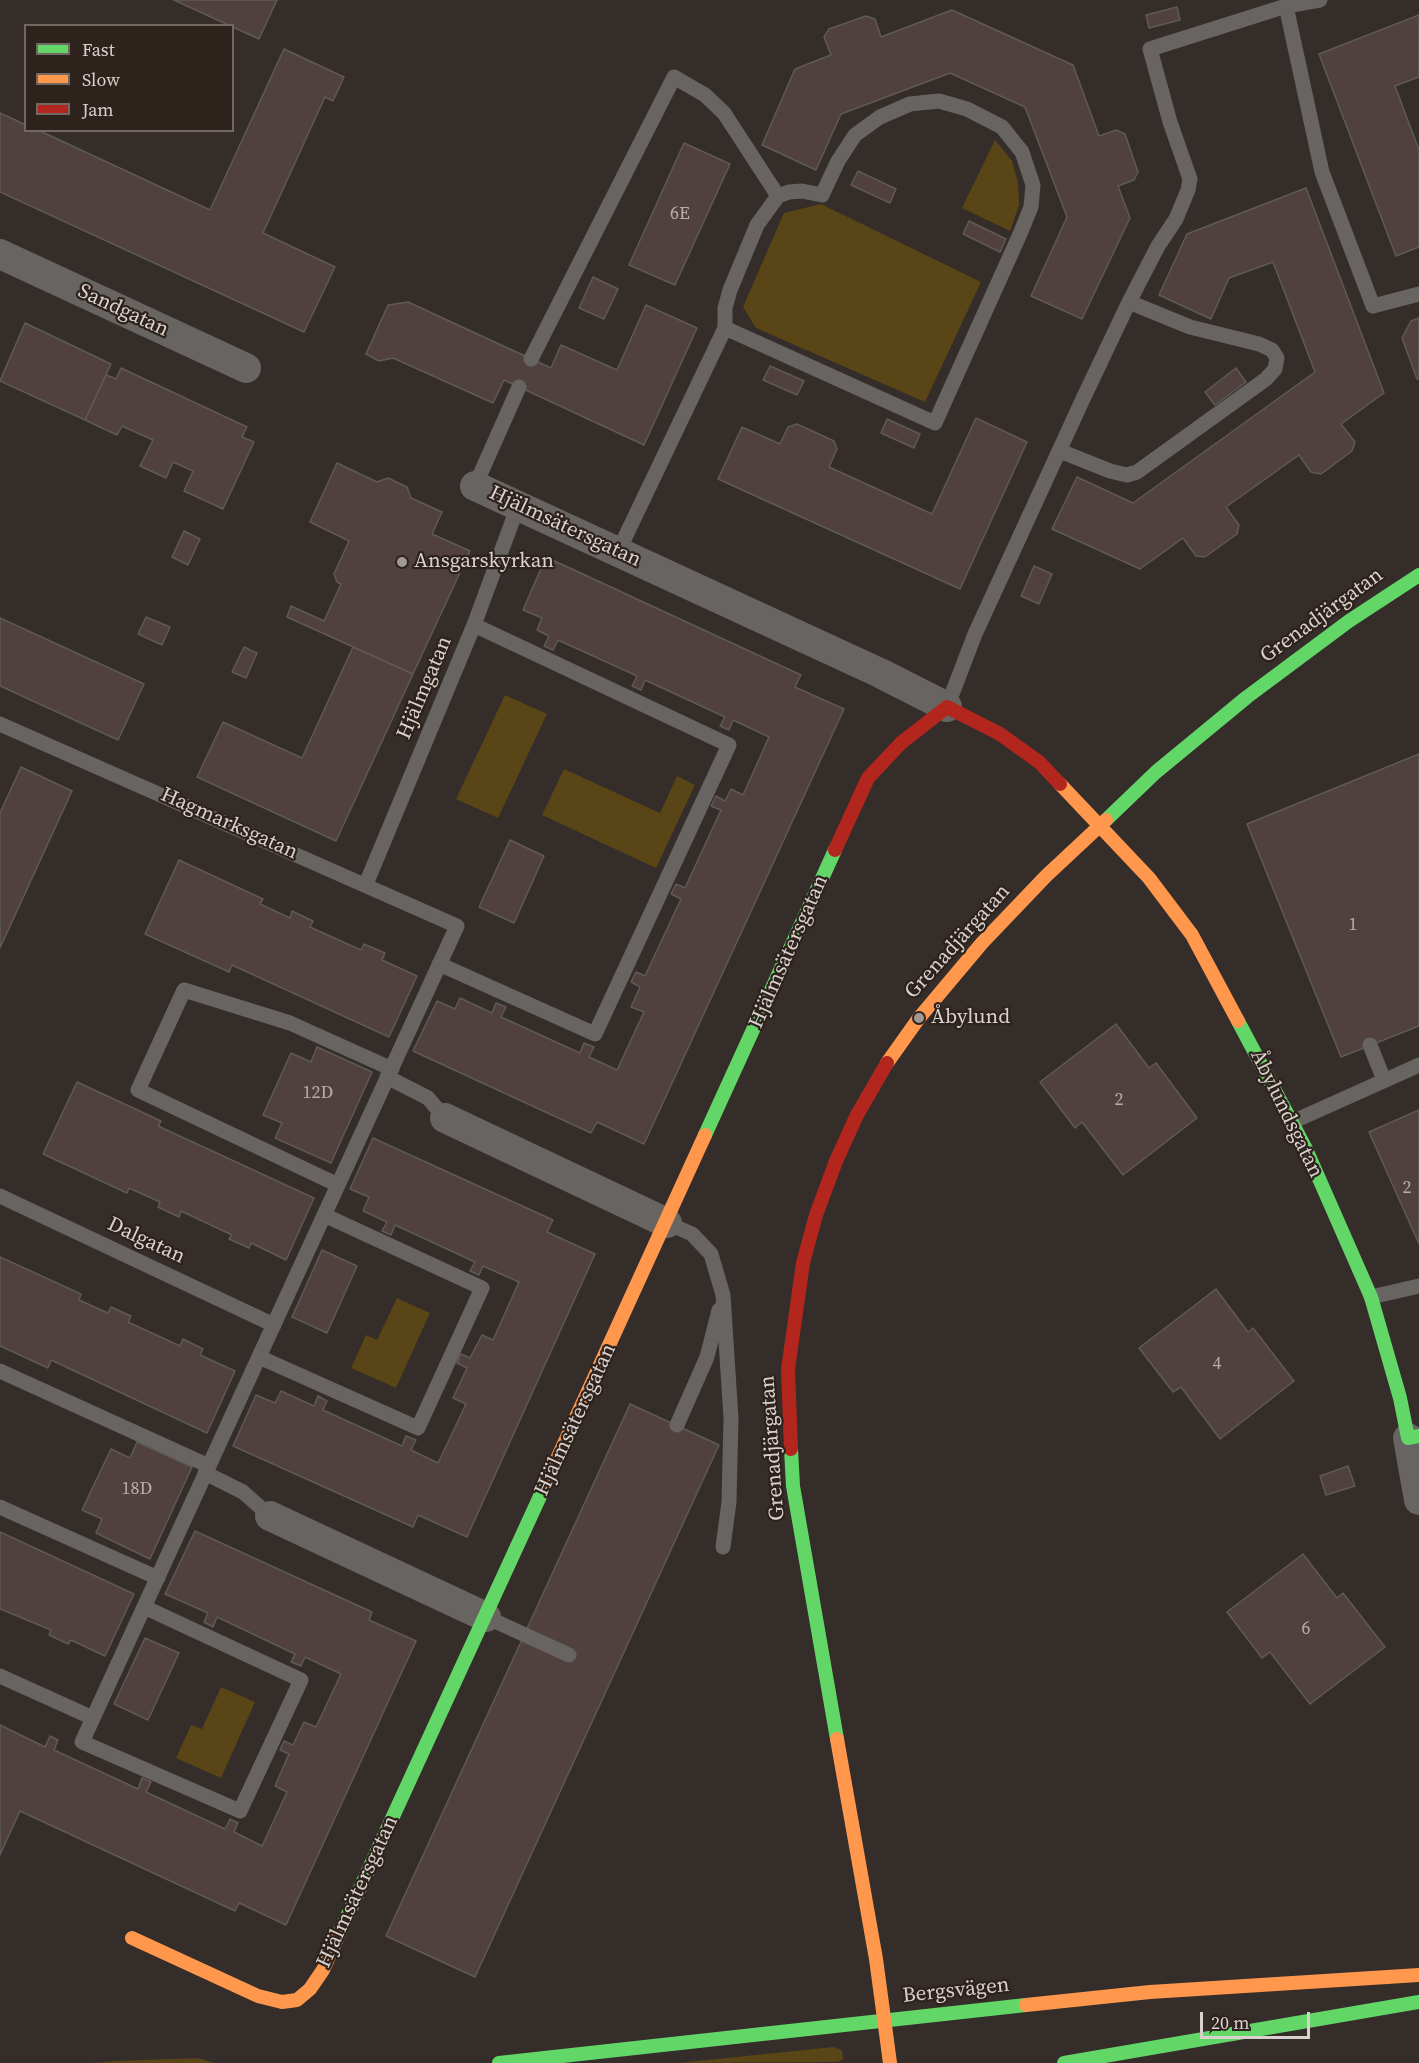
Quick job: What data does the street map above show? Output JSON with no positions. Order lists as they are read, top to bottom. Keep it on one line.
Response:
{"streets":{"street":["Sandgatan","Hjälmsätersgatan","Grenadjärgatan","Åbylundsgatan","Bergsvägen"],"lane":["Hjälmgatan","Hagmarksgatan","Dalgatan"]},"crossings":[["Hjälmsätersgatan","Grenadjärgatan"],["Hjälmsätersgatan","Hjälmgatan"],["Hjälmsätersgatan","Åbylundsgatan"],["Grenadjärgatan","Åbylundsgatan"],["Grenadjärgatan","Bergsvägen"],["Hjälmgatan","Hagmarksgatan"]],"places":["Ansgarskyrkan","Åbylund"],"house_numbers":["6E","1","12D","2","2","4","18D","6"],"legend":["Fast","Slow","Jam"],"scale_bar":"20 m"}
